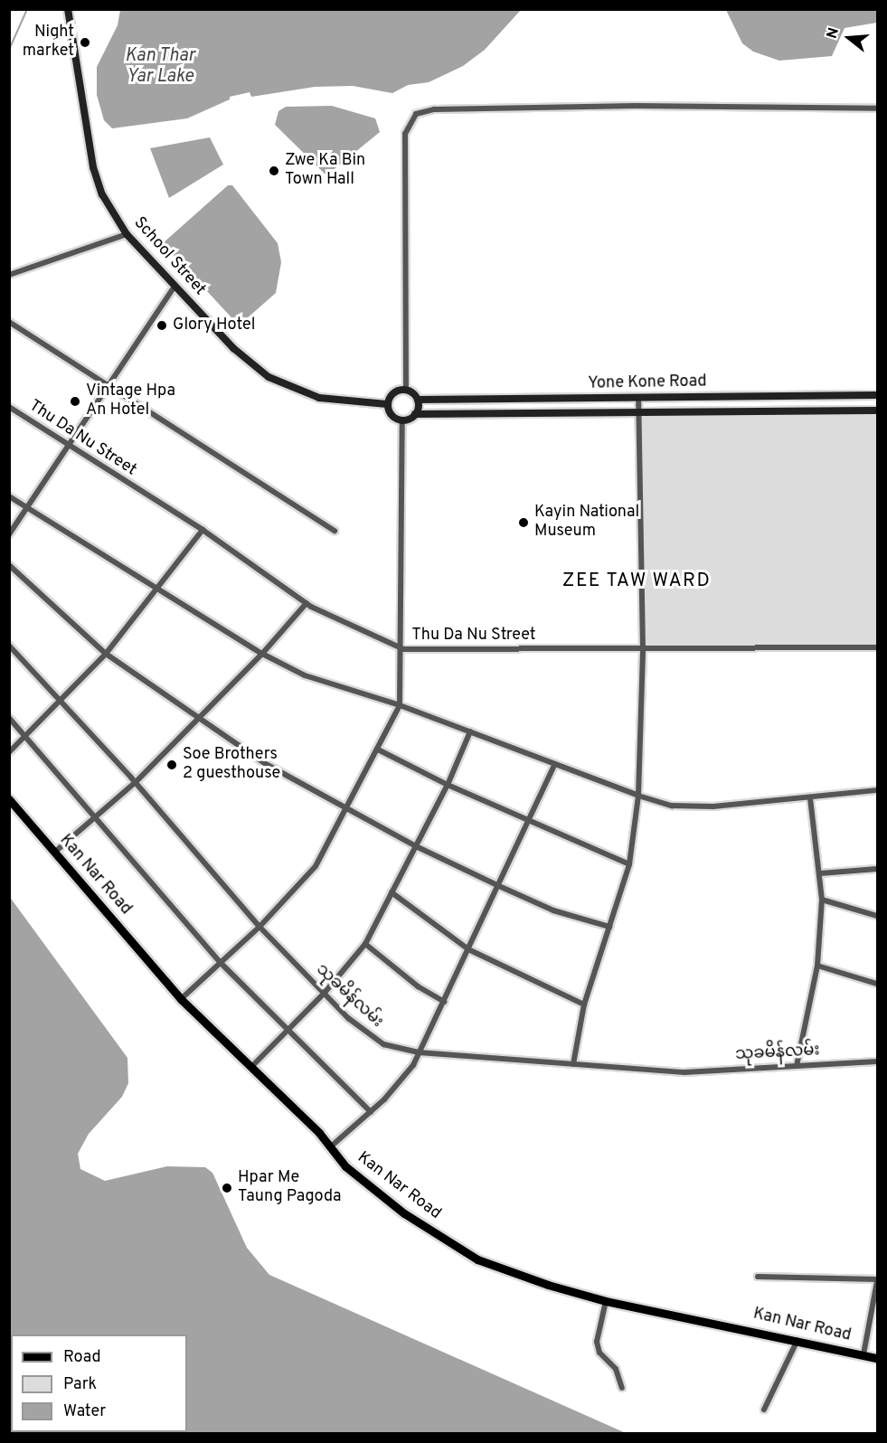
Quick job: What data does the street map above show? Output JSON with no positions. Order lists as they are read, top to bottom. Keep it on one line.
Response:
{"streets":{"main road":["Kan Nar Road"],"street":["School Street","Yone Kone Road","Thu Da Nu Street","သုခမိန်လမ်း"]},"crossings":[["School Street","Yone Kone Road"]],"districts":["ZEE TAW WARD"],"water":["Kan Thar Yar Lake"],"places":["Night market","Zwe Ka Bin Town Hall","Glory Hotel","Vintage Hpa An Hotel","Kayin National Museum","Soe Brothers 2 guesthouse","Hpar Me Taung Pagoda"],"legend":["Road","Park","Water"],"north":"left"}
